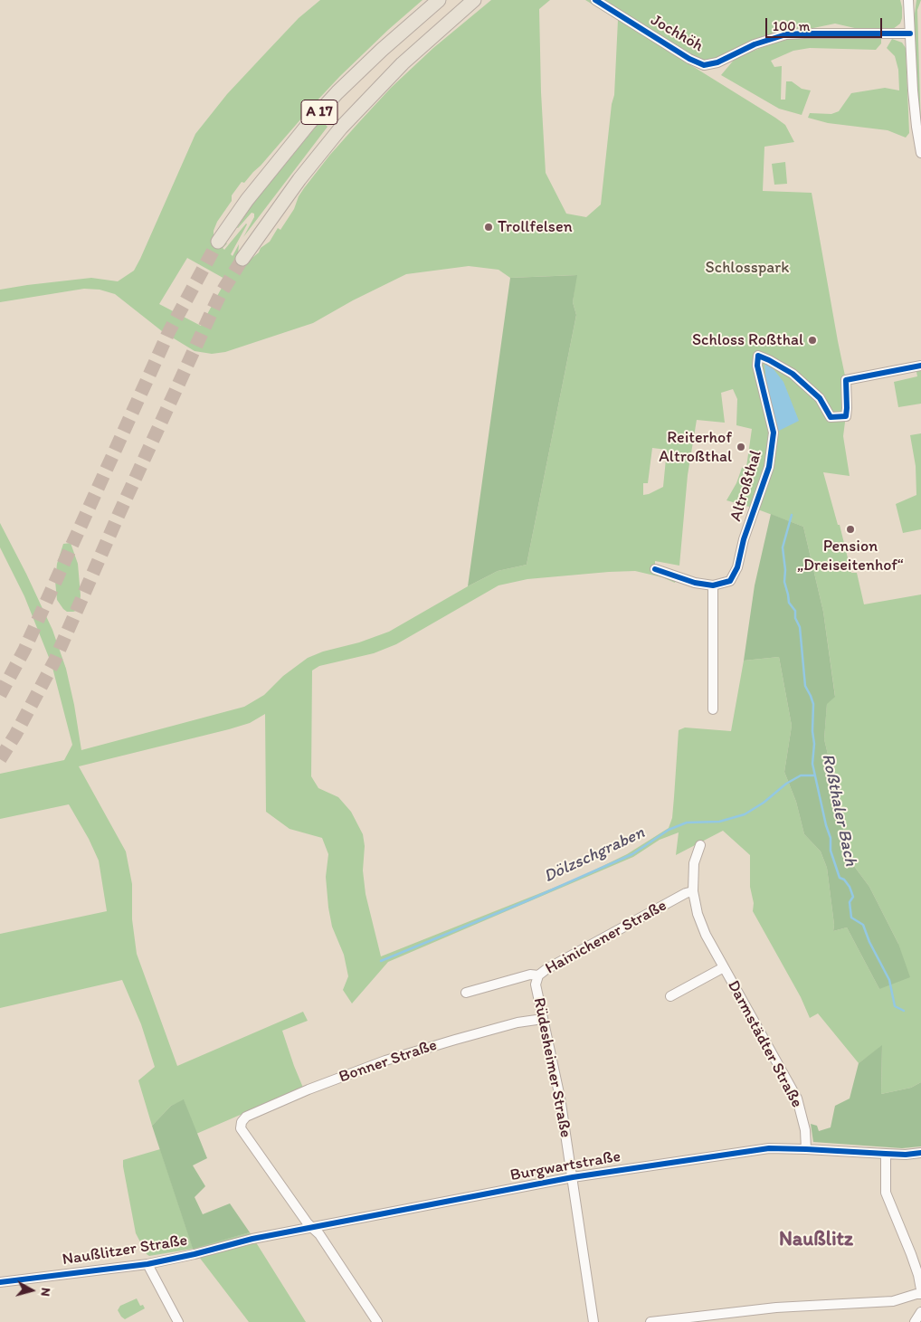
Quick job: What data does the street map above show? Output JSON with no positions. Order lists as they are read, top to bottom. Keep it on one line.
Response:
{"streets":{"highway":["A 17"],"street":["Jochhöh","Altroßthal","Hainichener Straße","Darmstädter Straße","Bonner Straße","Rüdesheimer Straße","Burgwartstraße","Naußlitzer Straße"]},"crossings":[["Hainichener Straße","Darmstädter Straße"],["Hainichener Straße","Rüdesheimer Straße"],["Darmstädter Straße","Burgwartstraße"],["Bonner Straße","Rüdesheimer Straße"],["Bonner Straße","Burgwartstraße"],["Rüdesheimer Straße","Burgwartstraße"],["Burgwartstraße","Naußlitzer Straße"]],"districts":["Naußlitz"],"water":["Roßthaler Bach","Dölzschgraben"],"parks":["Schlosspark"],"places":["Trollfelsen","Schloss Roßthal","Reiterhof Altroßthal","Pension „Dreiseitenhof“"],"scale_bar":"100 m","north":"right"}
